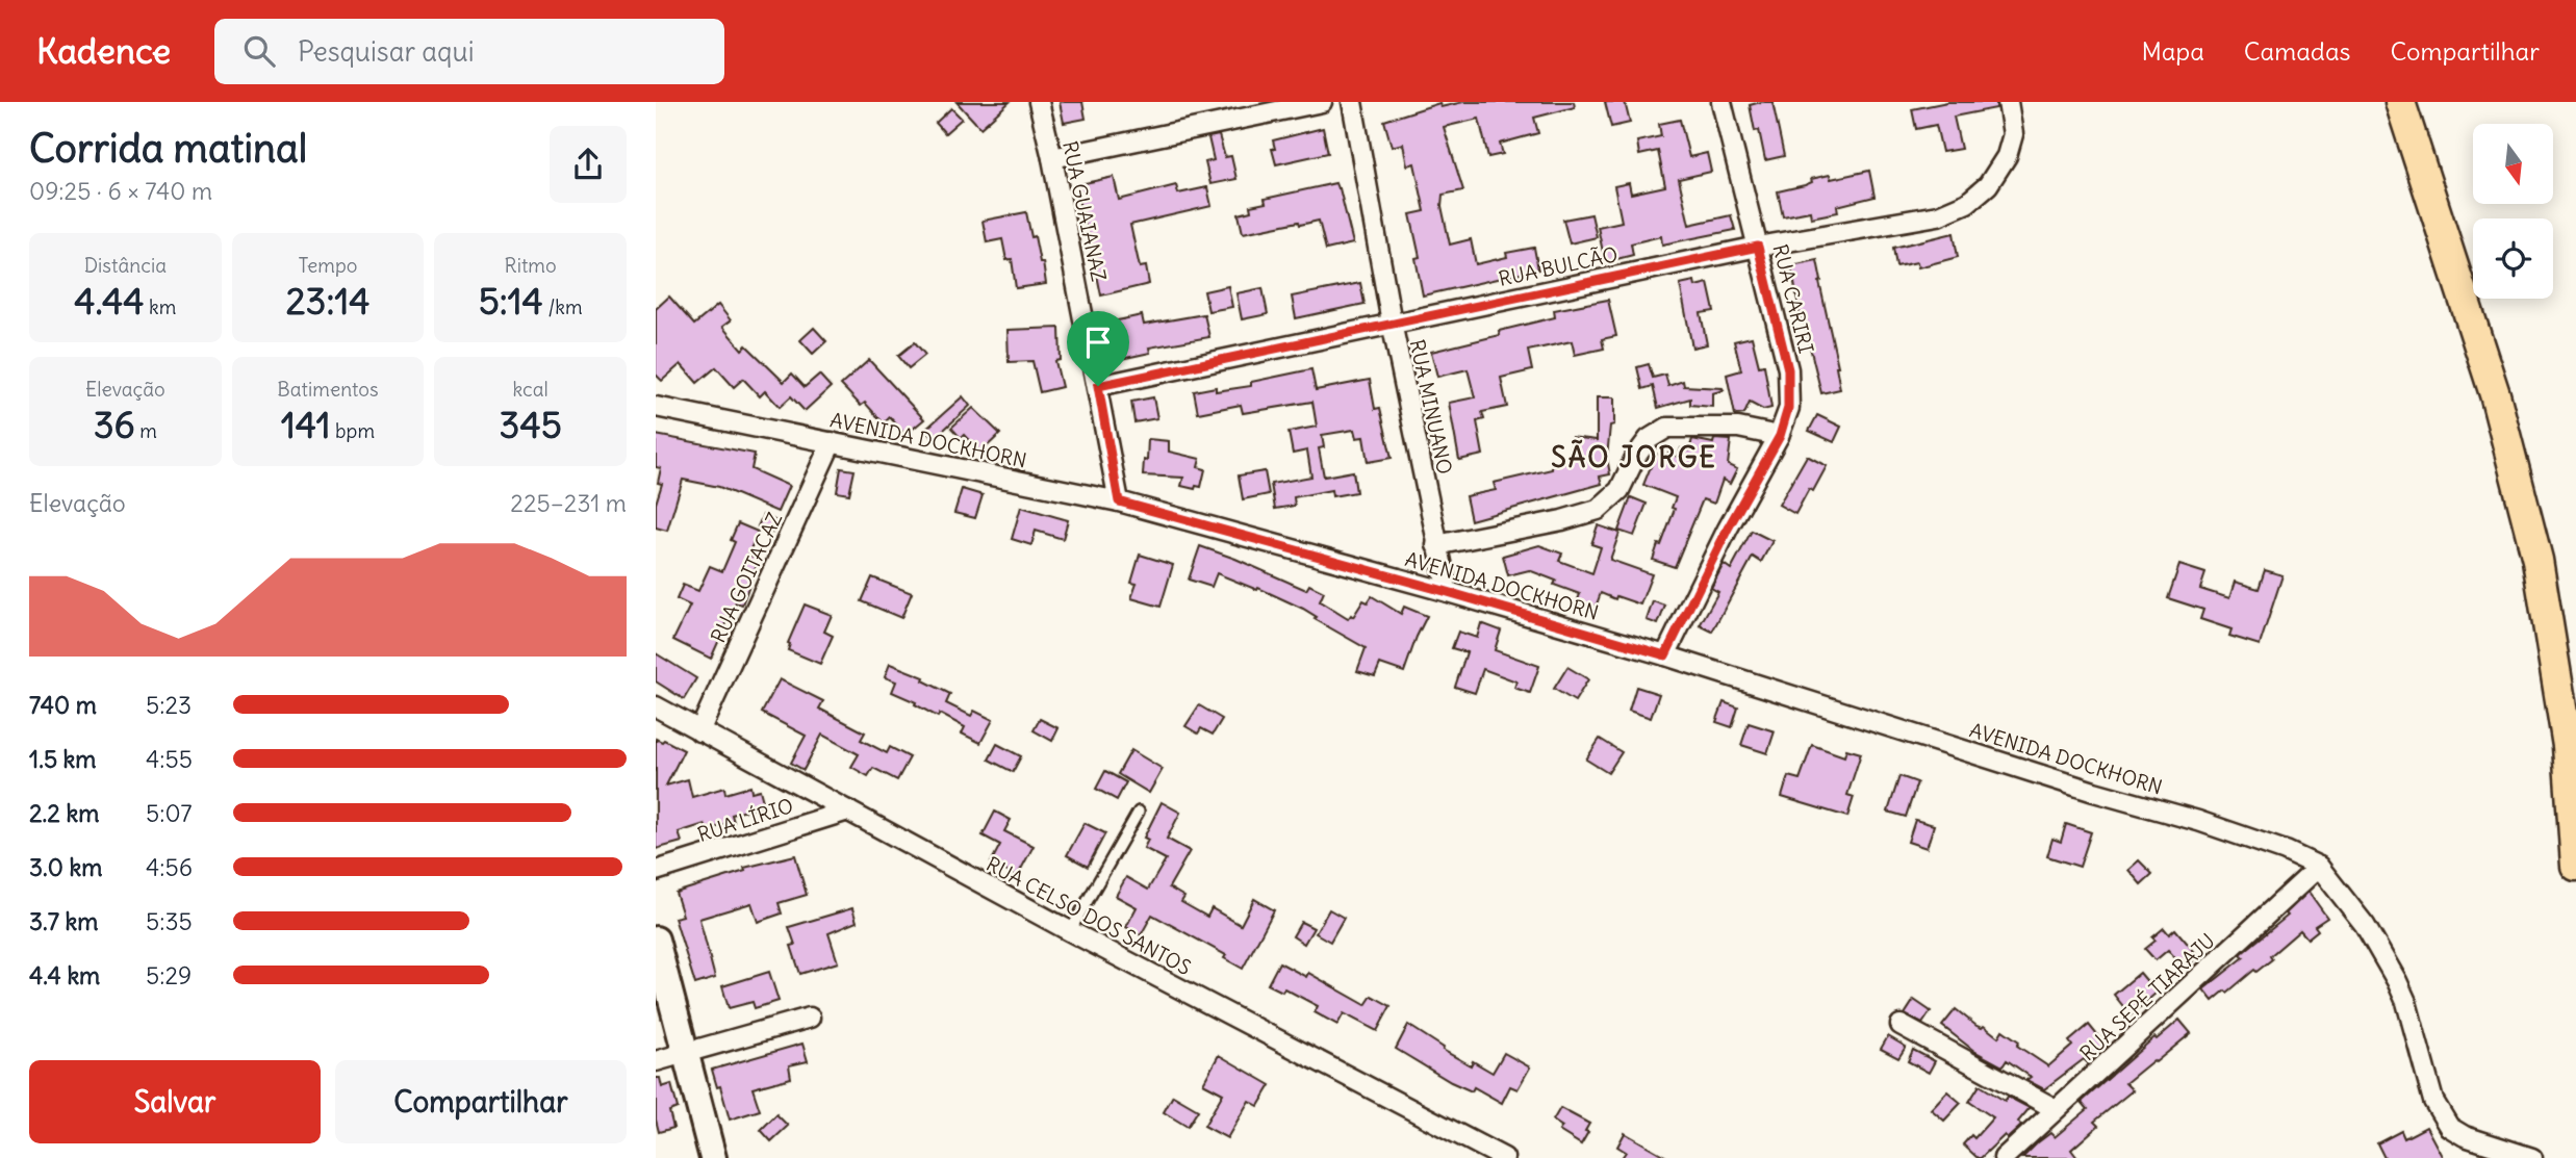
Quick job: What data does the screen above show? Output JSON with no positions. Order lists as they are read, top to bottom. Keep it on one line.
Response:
{"streets":{"street":["RUA GUAIANAZ","RUA BULCÃO","RUA CARIRI","RUA MINUANO","AVENIDA DOCKHORN","RUA GOITACAZ","RUA LÍRIO","RUA CELSO DOS SANTOS","RUA SEPÉ TIARAJU"]},"crossings":[["RUA GUAIANAZ","RUA BULCÃO"],["RUA GUAIANAZ","AVENIDA DOCKHORN"],["RUA BULCÃO","RUA CARIRI"],["RUA BULCÃO","RUA MINUANO"],["RUA CARIRI","AVENIDA DOCKHORN"],["RUA MINUANO","AVENIDA DOCKHORN"],["AVENIDA DOCKHORN","RUA GOITACAZ"],["AVENIDA DOCKHORN","RUA SEPÉ TIARAJU"],["RUA GOITACAZ","RUA CELSO DOS SANTOS"],["RUA LÍRIO","RUA CELSO DOS SANTOS"]],"districts":["SÃO JORGE"],"north":"bottom","page":{"header":"Kadence","search":"Pesquisar aqui","nav":["Mapa","Camadas","Compartilhar"],"heading":["Corrida matinal","09:25 · 6 × 740 m"],"stats":[["Distância","4.44 km"],["Tempo","23:14"],["Ritmo","5:14 /km"],["Elevação","36 m"],["Batimentos","141 bpm"],["kcal","345"]],"chart":["Elevação","225–231 m"],"list":[{"name":"740 m","note":"5:23"},{"name":"1.5 km","note":"4:55"},{"name":"2.2 km","note":"5:07"},{"name":"3.0 km","note":"4:56"},{"name":"3.7 km","note":"5:35"},{"name":"4.4 km","note":"5:29"}],"buttons":["Salvar","Compartilhar"]}}
